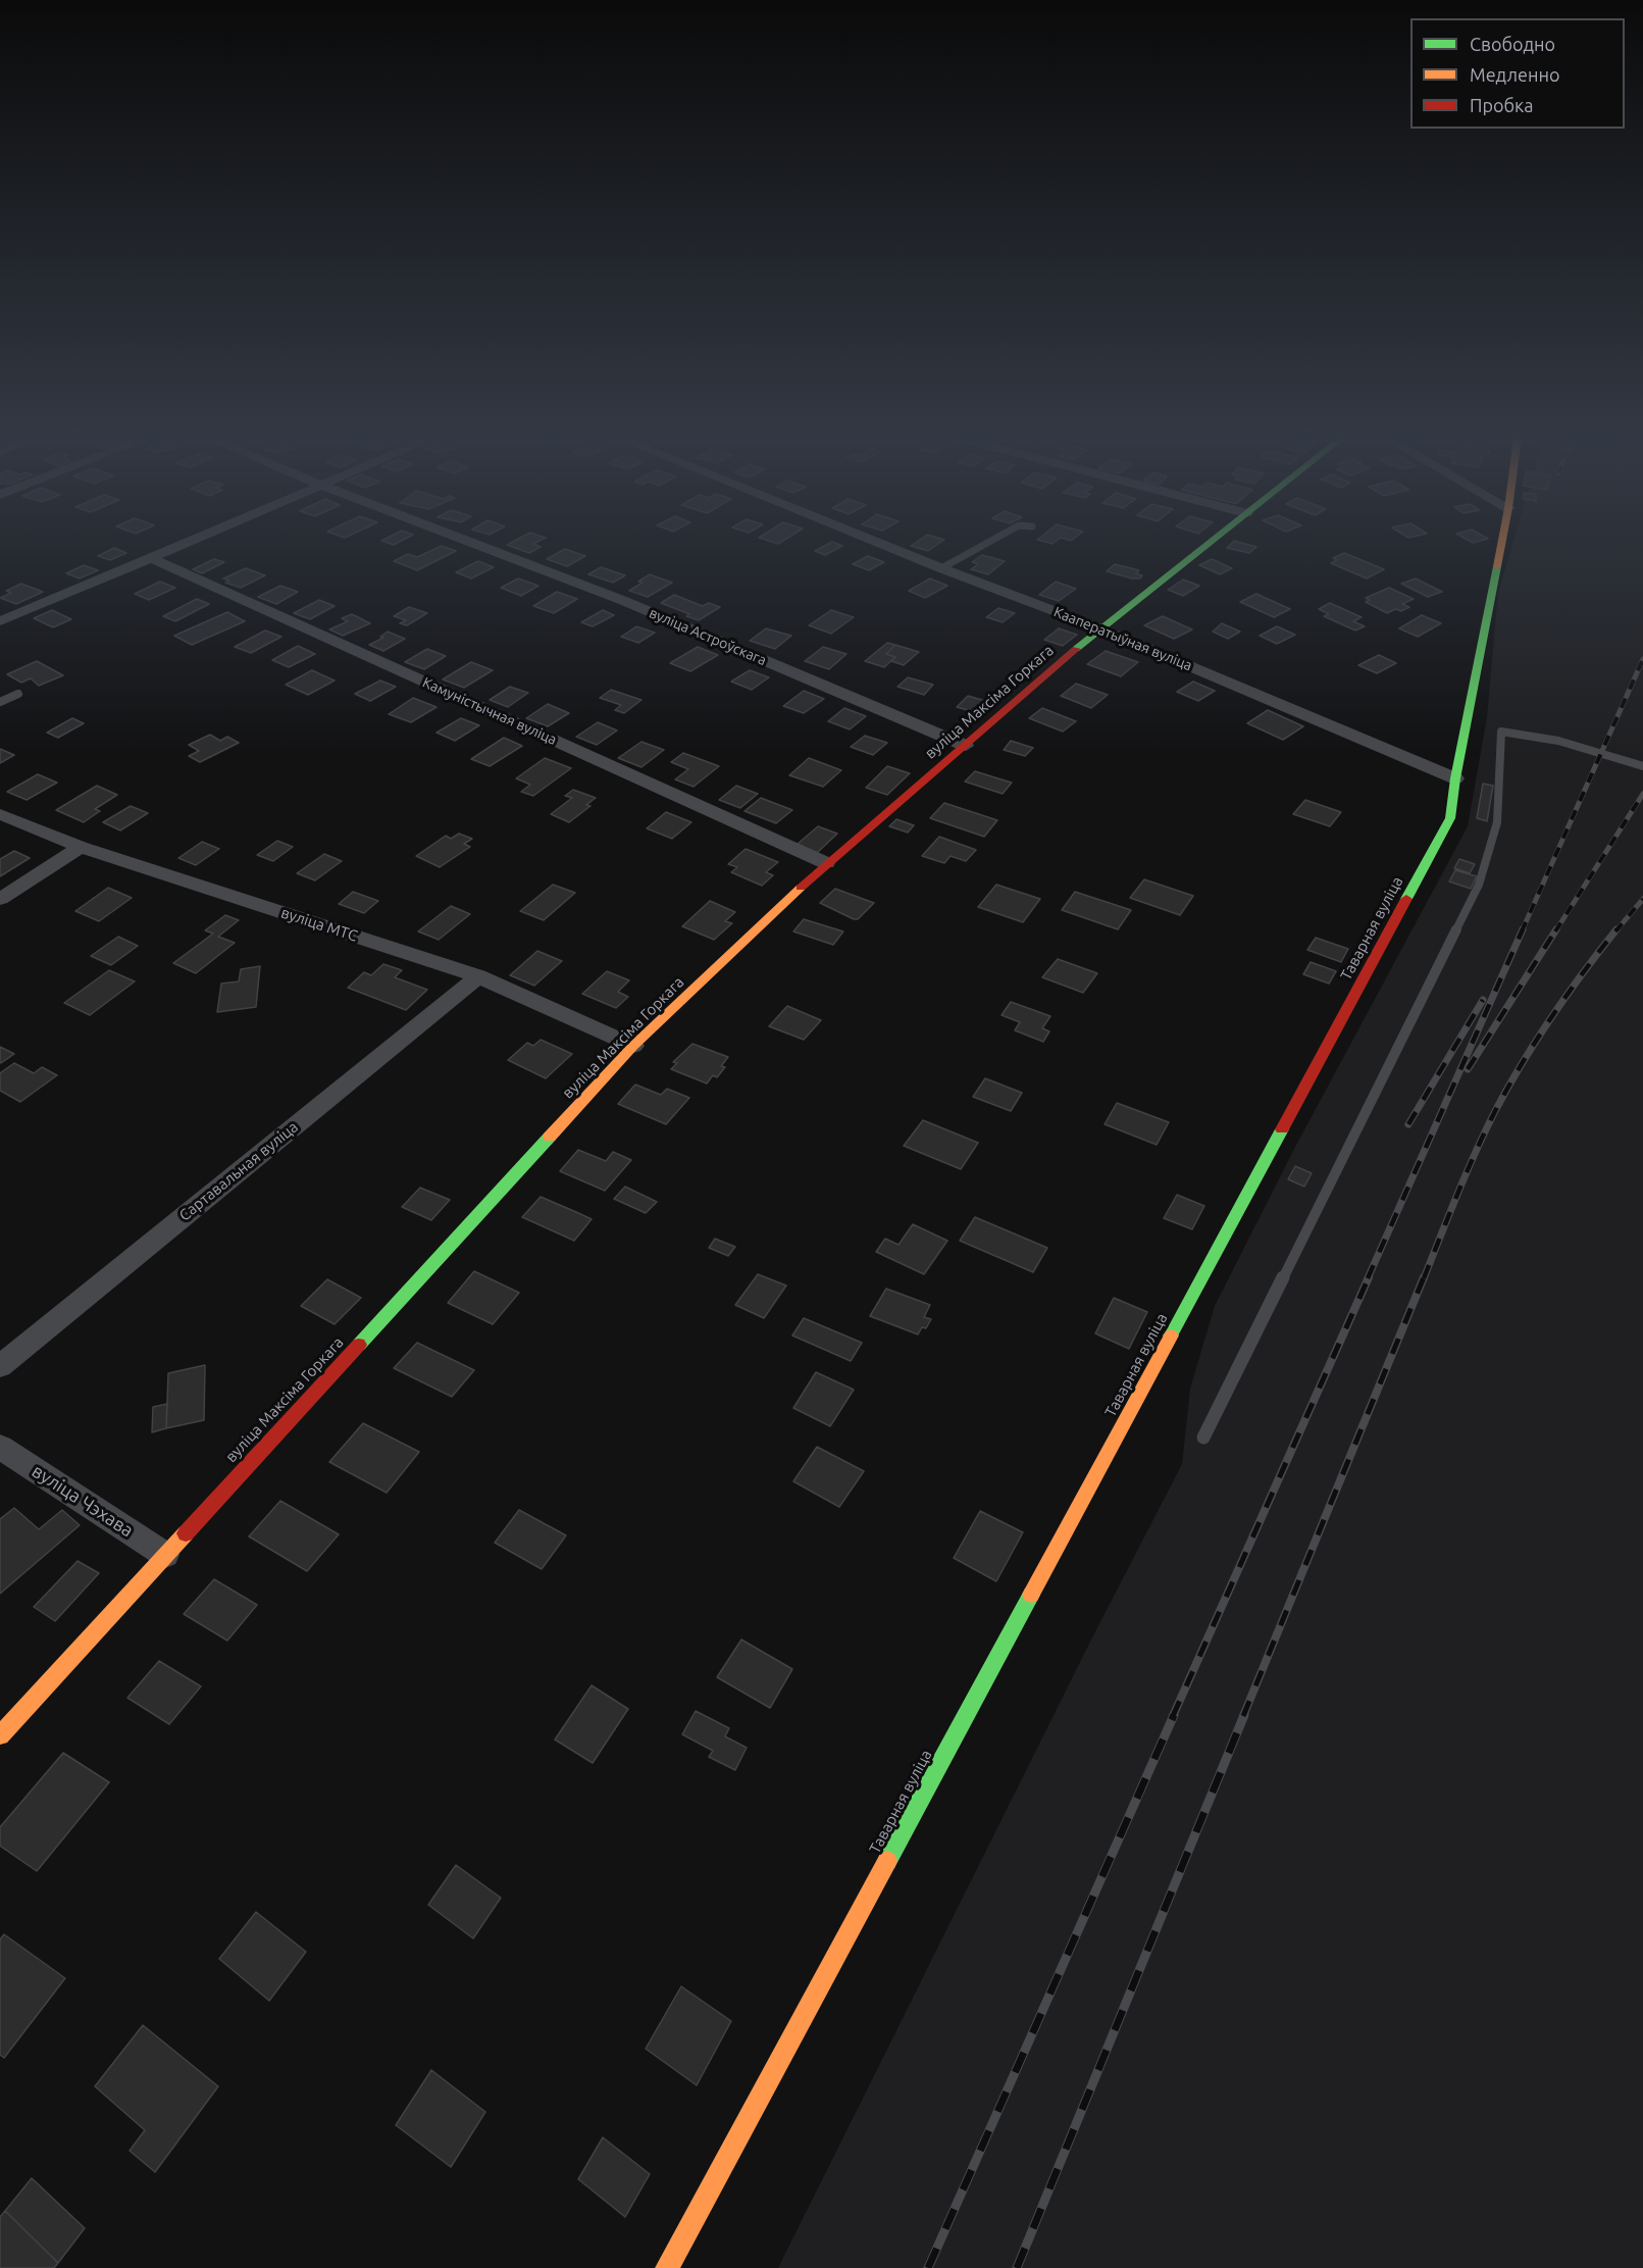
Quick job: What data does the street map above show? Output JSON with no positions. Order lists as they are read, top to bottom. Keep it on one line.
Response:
{"streets":{"street":["вуліца Астроўскага","Кааператыўная вуліца","вуліца Максіма Горкага","Камуністычная вуліца","вуліца МТС","Таварная вуліца","Сартавальная вуліца","вуліца Чэхава"]},"crossings":[["вуліца Астроўскага","вуліца Максіма Горкага"],["Кааператыўная вуліца","вуліца Максіма Горкага"],["Кааператыўная вуліца","Таварная вуліца"],["вуліца Максіма Горкага","Камуністычная вуліца"],["вуліца Максіма Горкага","вуліца МТС"],["вуліца Максіма Горкага","вуліца Чэхава"],["вуліца МТС","Сартавальная вуліца"]],"legend":["Свободно","Медленно","Пробка"]}
